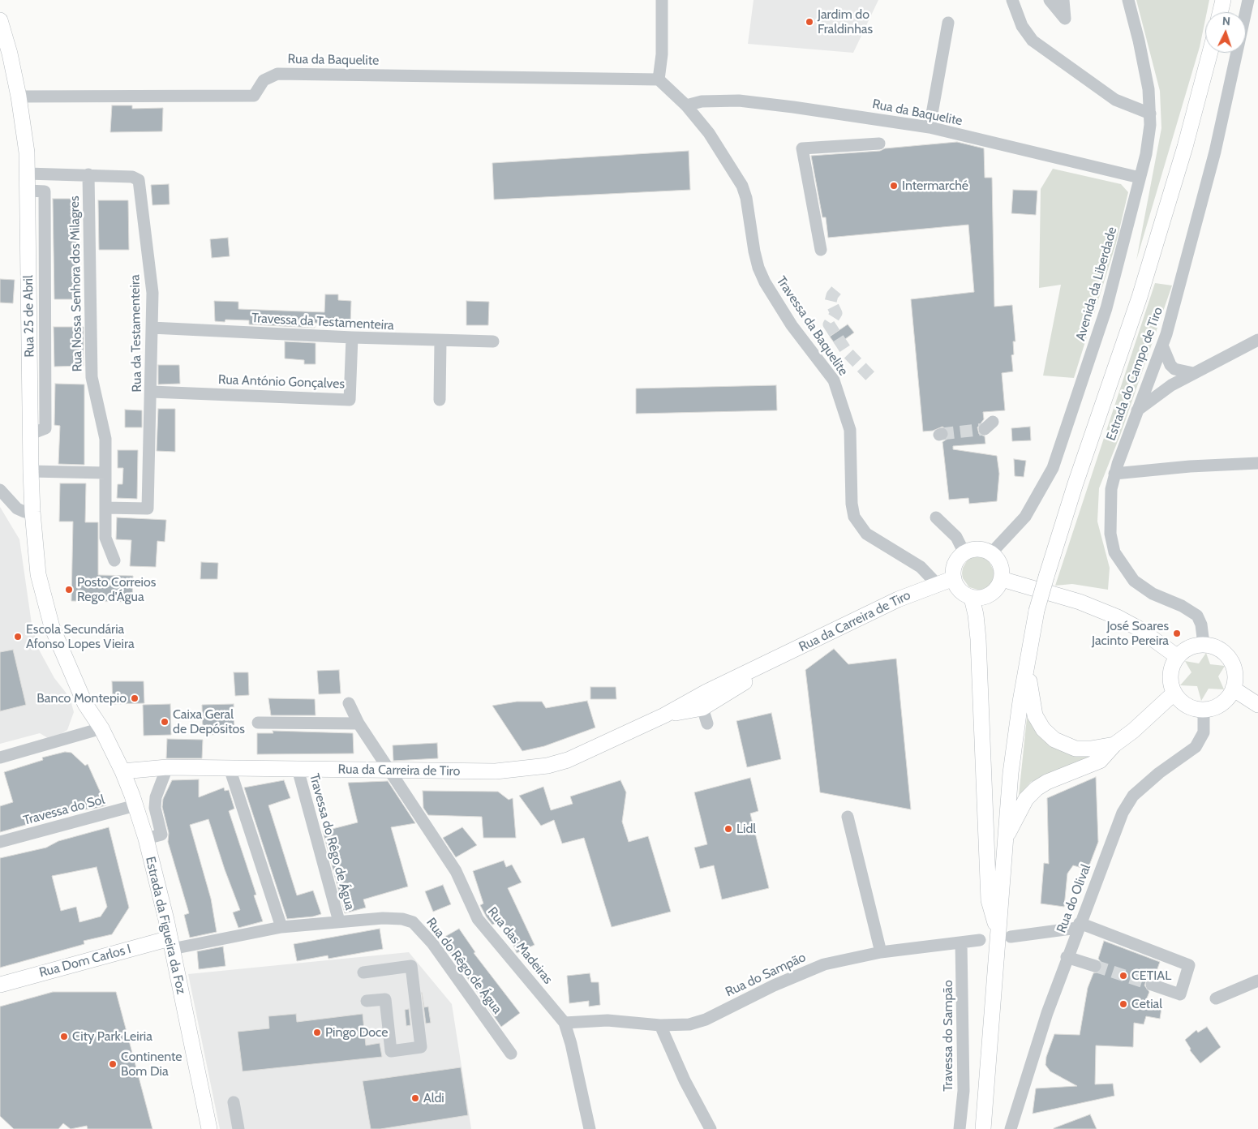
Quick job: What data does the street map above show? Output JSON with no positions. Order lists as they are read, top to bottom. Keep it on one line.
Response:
{"streets":{"main road":["Rua 25 de Abril","Rua da Carreira de Tiro","Estrada da Figueira da Foz","Rua Dom Carlos I"],"street":["Rua da Baquelite","Rua Nossa Senhora dos Milagres","Avenida da Liberdade","Travessa da Testamenteira","Travessa da Baquelite","Rua da Testamenteira","Estrada do Campo de Tiro","Rua António Gonçalves","Travessa do Sol","Travessa do Rêgo de Água","Rua do Olival","Rua das Madeiras","Rua do Rêgo de Água","Rua do Sampão","Travessa do Sampão"]},"crossings":[["Rua da Baquelite","Avenida da Liberdade"],["Rua da Baquelite","Rua 25 de Abril"],["Rua da Baquelite","Travessa da Baquelite"],["Rua Nossa Senhora dos Milagres","Rua da Testamenteira"],["Avenida da Liberdade","Rua da Carreira de Tiro"],["Rua 25 de Abril","Rua da Testamenteira"],["Rua 25 de Abril","Estrada da Figueira da Foz"],["Travessa da Testamenteira","Rua da Testamenteira"],["Travessa da Testamenteira","Rua António Gonçalves"],["Travessa da Baquelite","Rua da Carreira de Tiro"],["Rua da Testamenteira","Rua António Gonçalves"],["Estrada do Campo de Tiro","Rua do Olival"],["Rua da Carreira de Tiro","Travessa do Rêgo de Água"],["Rua da Carreira de Tiro","Estrada da Figueira da Foz"],["Rua da Carreira de Tiro","Rua das Madeiras"],["Travessa do Sol","Estrada da Figueira da Foz"],["Travessa do Rêgo de Água","Rua do Rêgo de Água"],["Estrada da Figueira da Foz","Rua Dom Carlos I"],["Estrada da Figueira da Foz","Rua do Rêgo de Água"],["Rua das Madeiras","Rua do Sampão"],["Rua Dom Carlos I","Rua do Rêgo de Água"],["Rua do Sampão","Travessa do Sampão"]],"places":["Jardim do Fraldinhas","Intermarché","Posto Correios Rego d'Água","José Soares Jacinto Pereira","Escola Secundária Afonso Lopes Vieira","Banco Montepio","Caixa Geral de Depósitos","Lidl","CETIAL","Cetial","Pingo Doce","City Park Leiria","Continente Bom Dia","Aldi"],"north":"top"}
